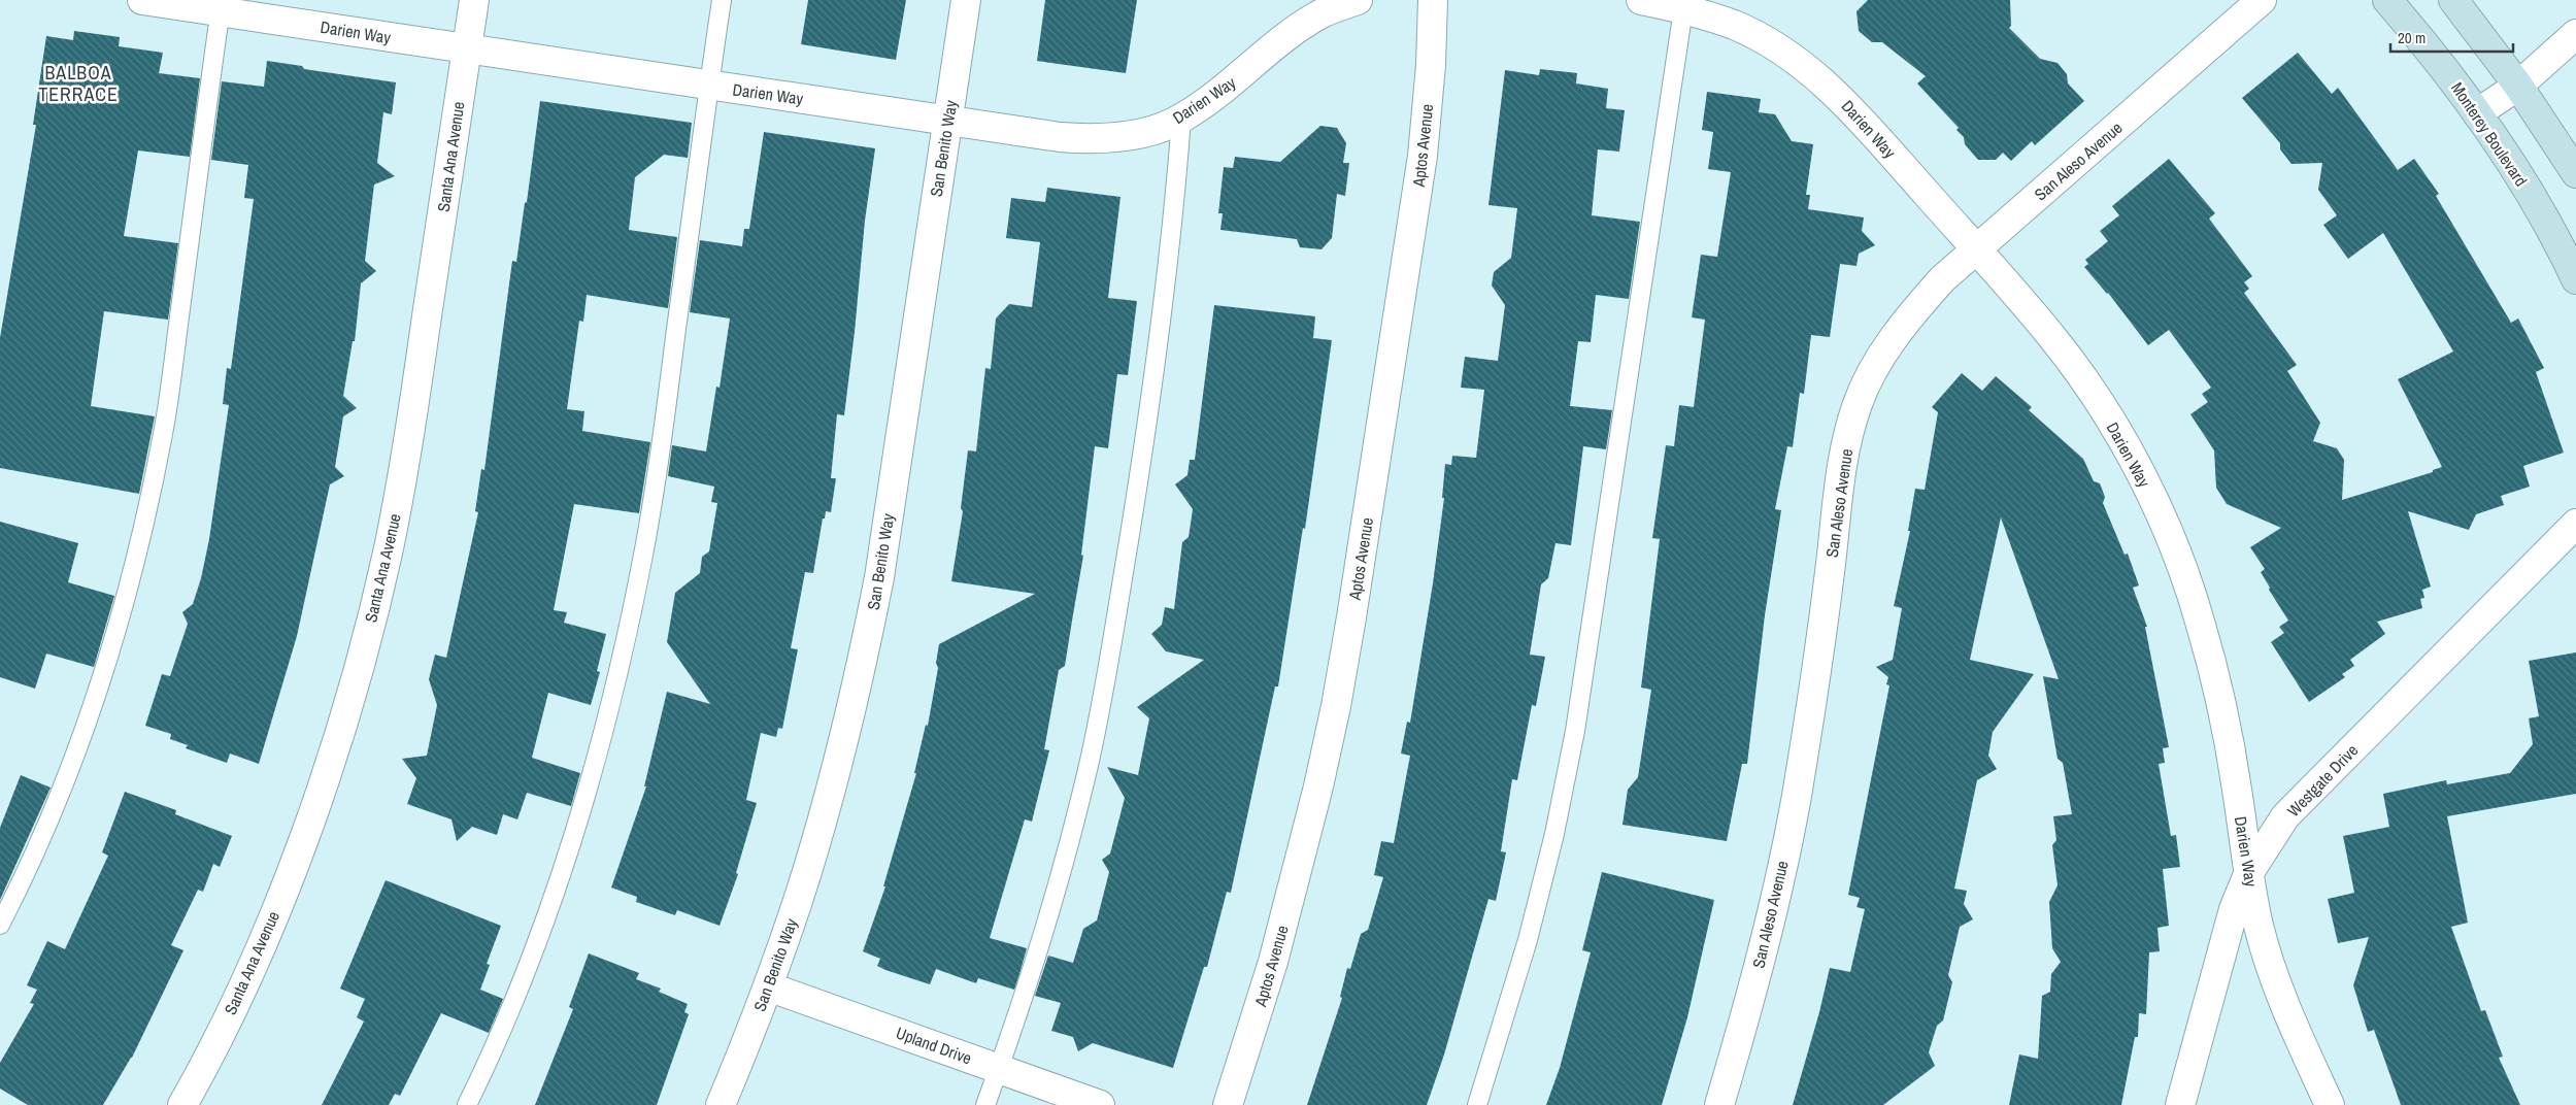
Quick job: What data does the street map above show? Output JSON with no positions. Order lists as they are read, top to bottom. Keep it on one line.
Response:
{"streets":{"main road":["Monterey Boulevard"],"street":["Darien Way","Aptos Avenue","San Benito Way","Santa Ana Avenue","San Aleso Avenue","Westgate Drive","Upland Drive"]},"crossings":[["Darien Way","San Benito Way"],["Darien Way","Santa Ana Avenue"],["Darien Way","San Aleso Avenue"],["Darien Way","Westgate Drive"],["San Benito Way","Upland Drive"]],"districts":["BALBOA TERRACE"],"scale_bar":"20 m"}
